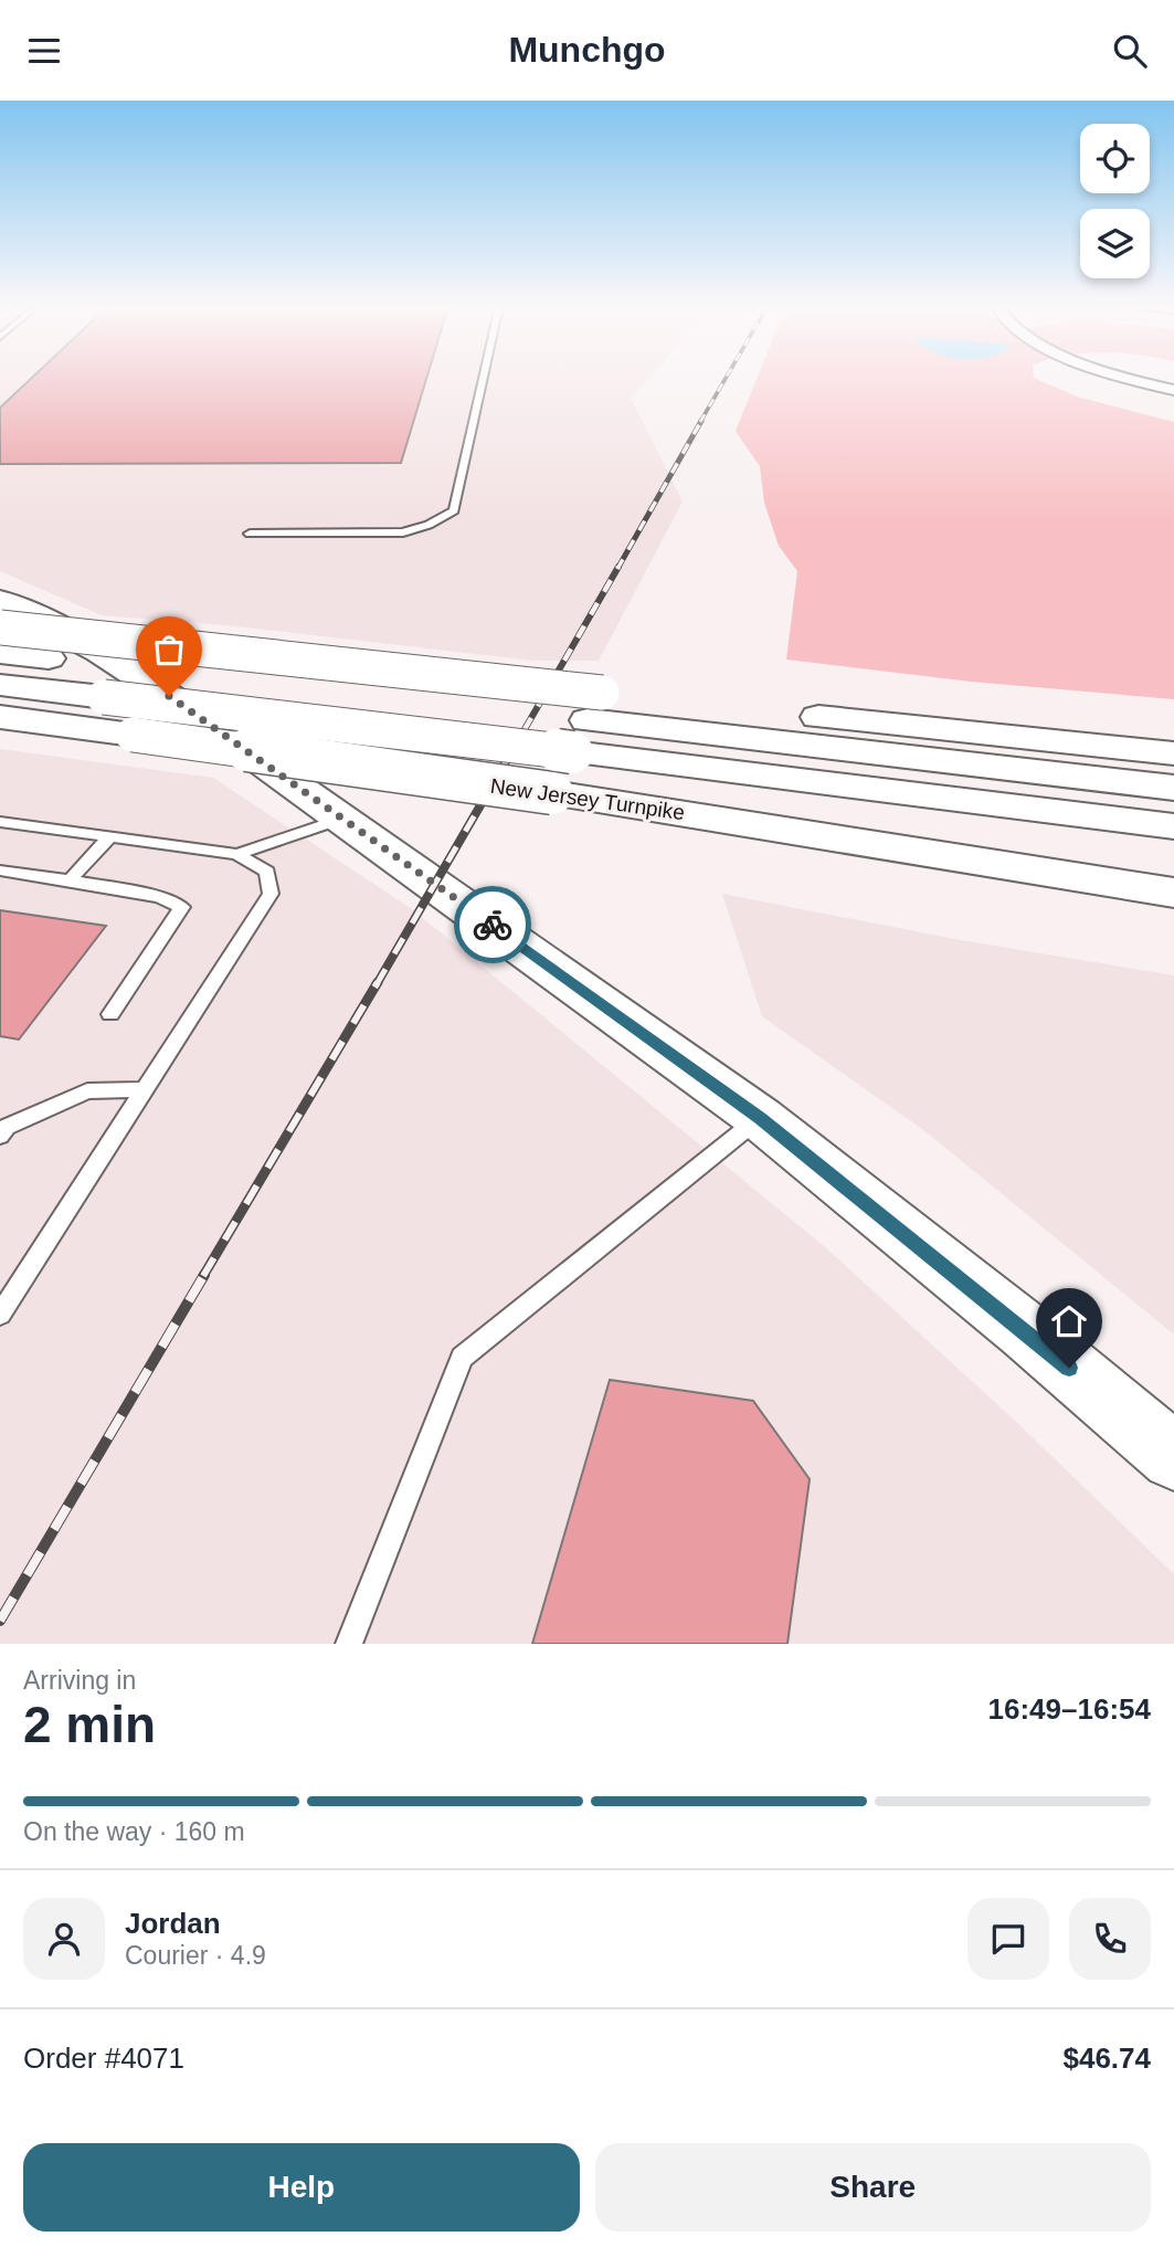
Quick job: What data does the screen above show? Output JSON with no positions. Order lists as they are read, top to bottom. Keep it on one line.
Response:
{"streets":{"main road":["New Jersey Turnpike"]},"page":{"header":"Munchgo","heading":["2 min","Arriving in","16:49–16:54"],"panel":["Jordan","Courier · 4.9","Order #4071","$46.74"],"bar":"On the way · 160 m","buttons":["Help","Share"]}}
